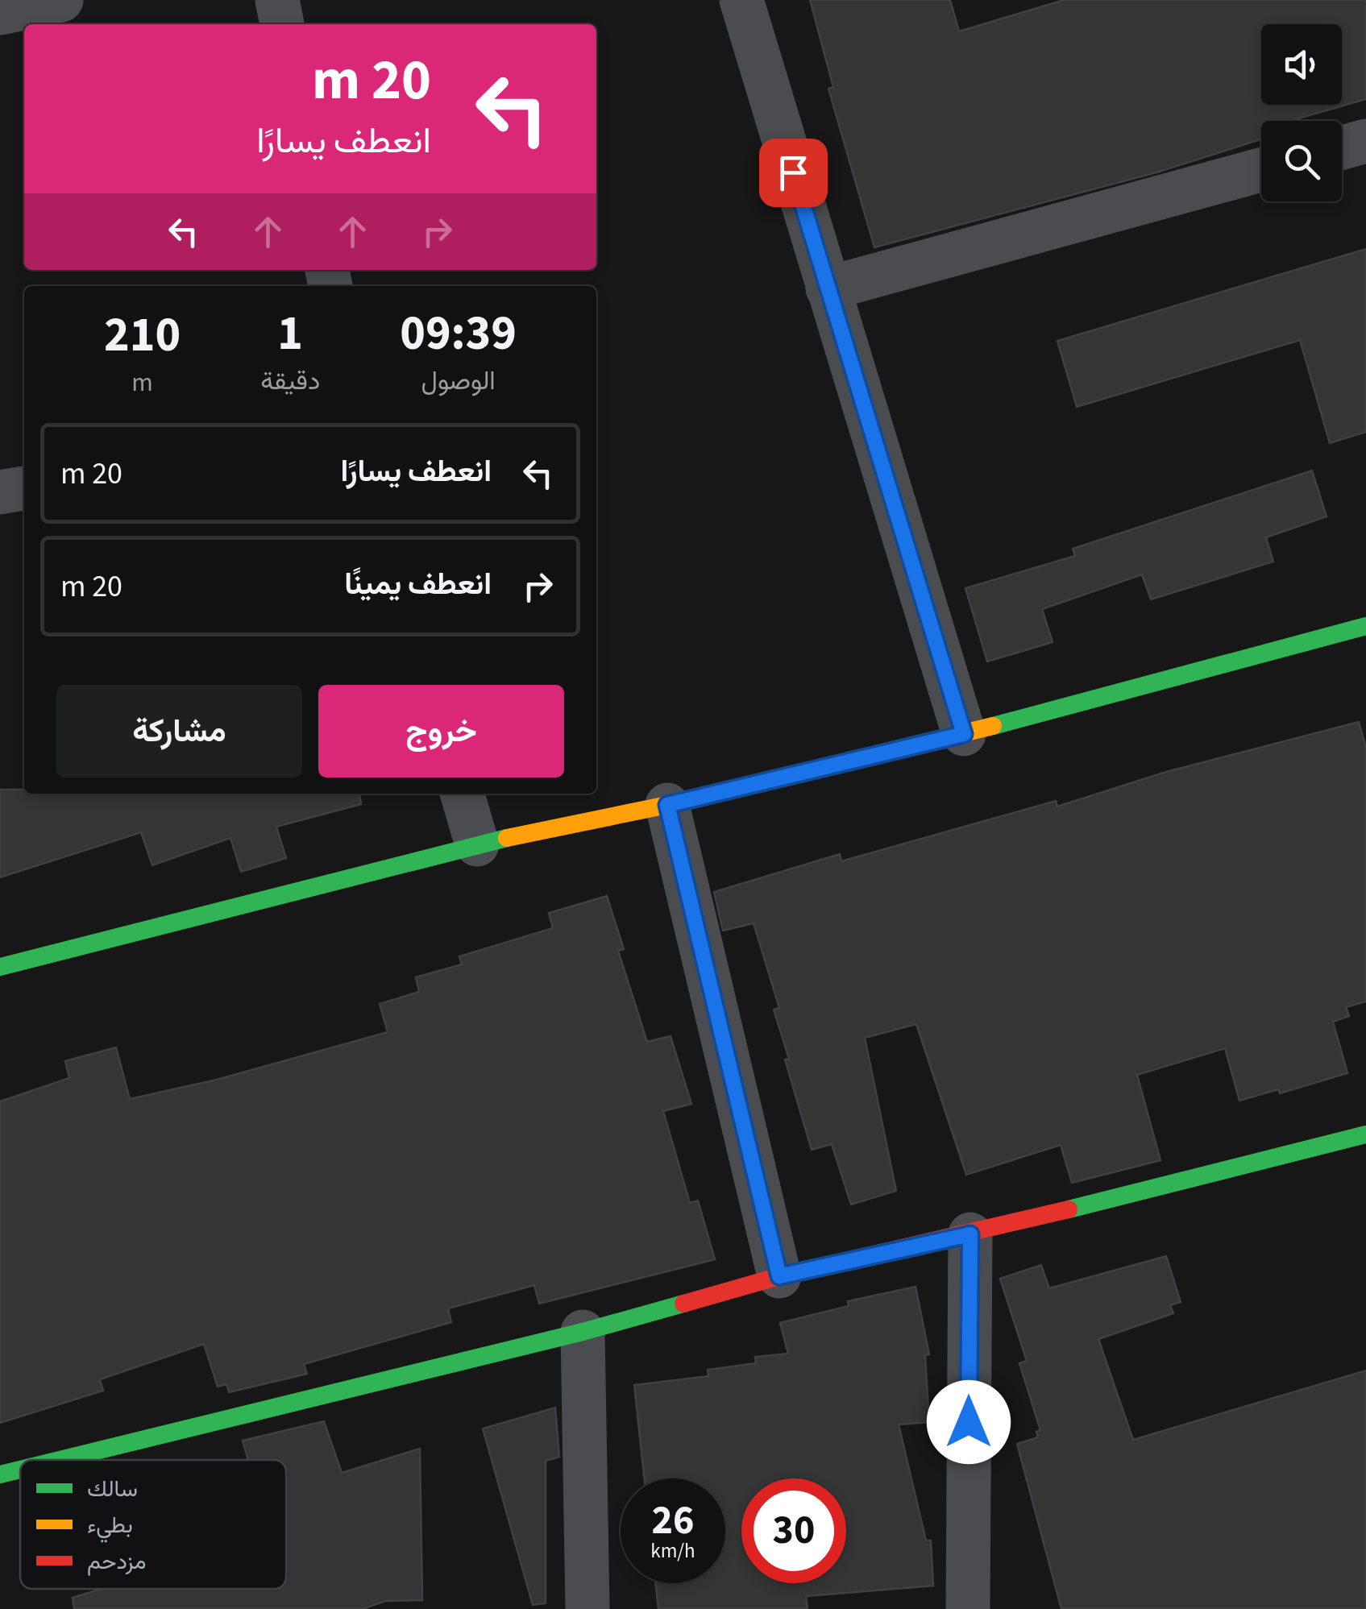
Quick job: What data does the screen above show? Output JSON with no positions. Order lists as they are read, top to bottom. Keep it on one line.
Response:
{"legend":["سالك","بطيء","مزدحم"],"page":{"turn":["20 m","انعطف يسارًا"],"eta":["09:39","الوصول","1","دقيقة","210","m"],"list":[{"name":"انعطف يسارًا","value":"20 m"},{"name":"انعطف يمينًا","value":"20 m"}],"buttons":["خروج","مشاركة"],"speed":"26 km/h","limit":"30"}}
